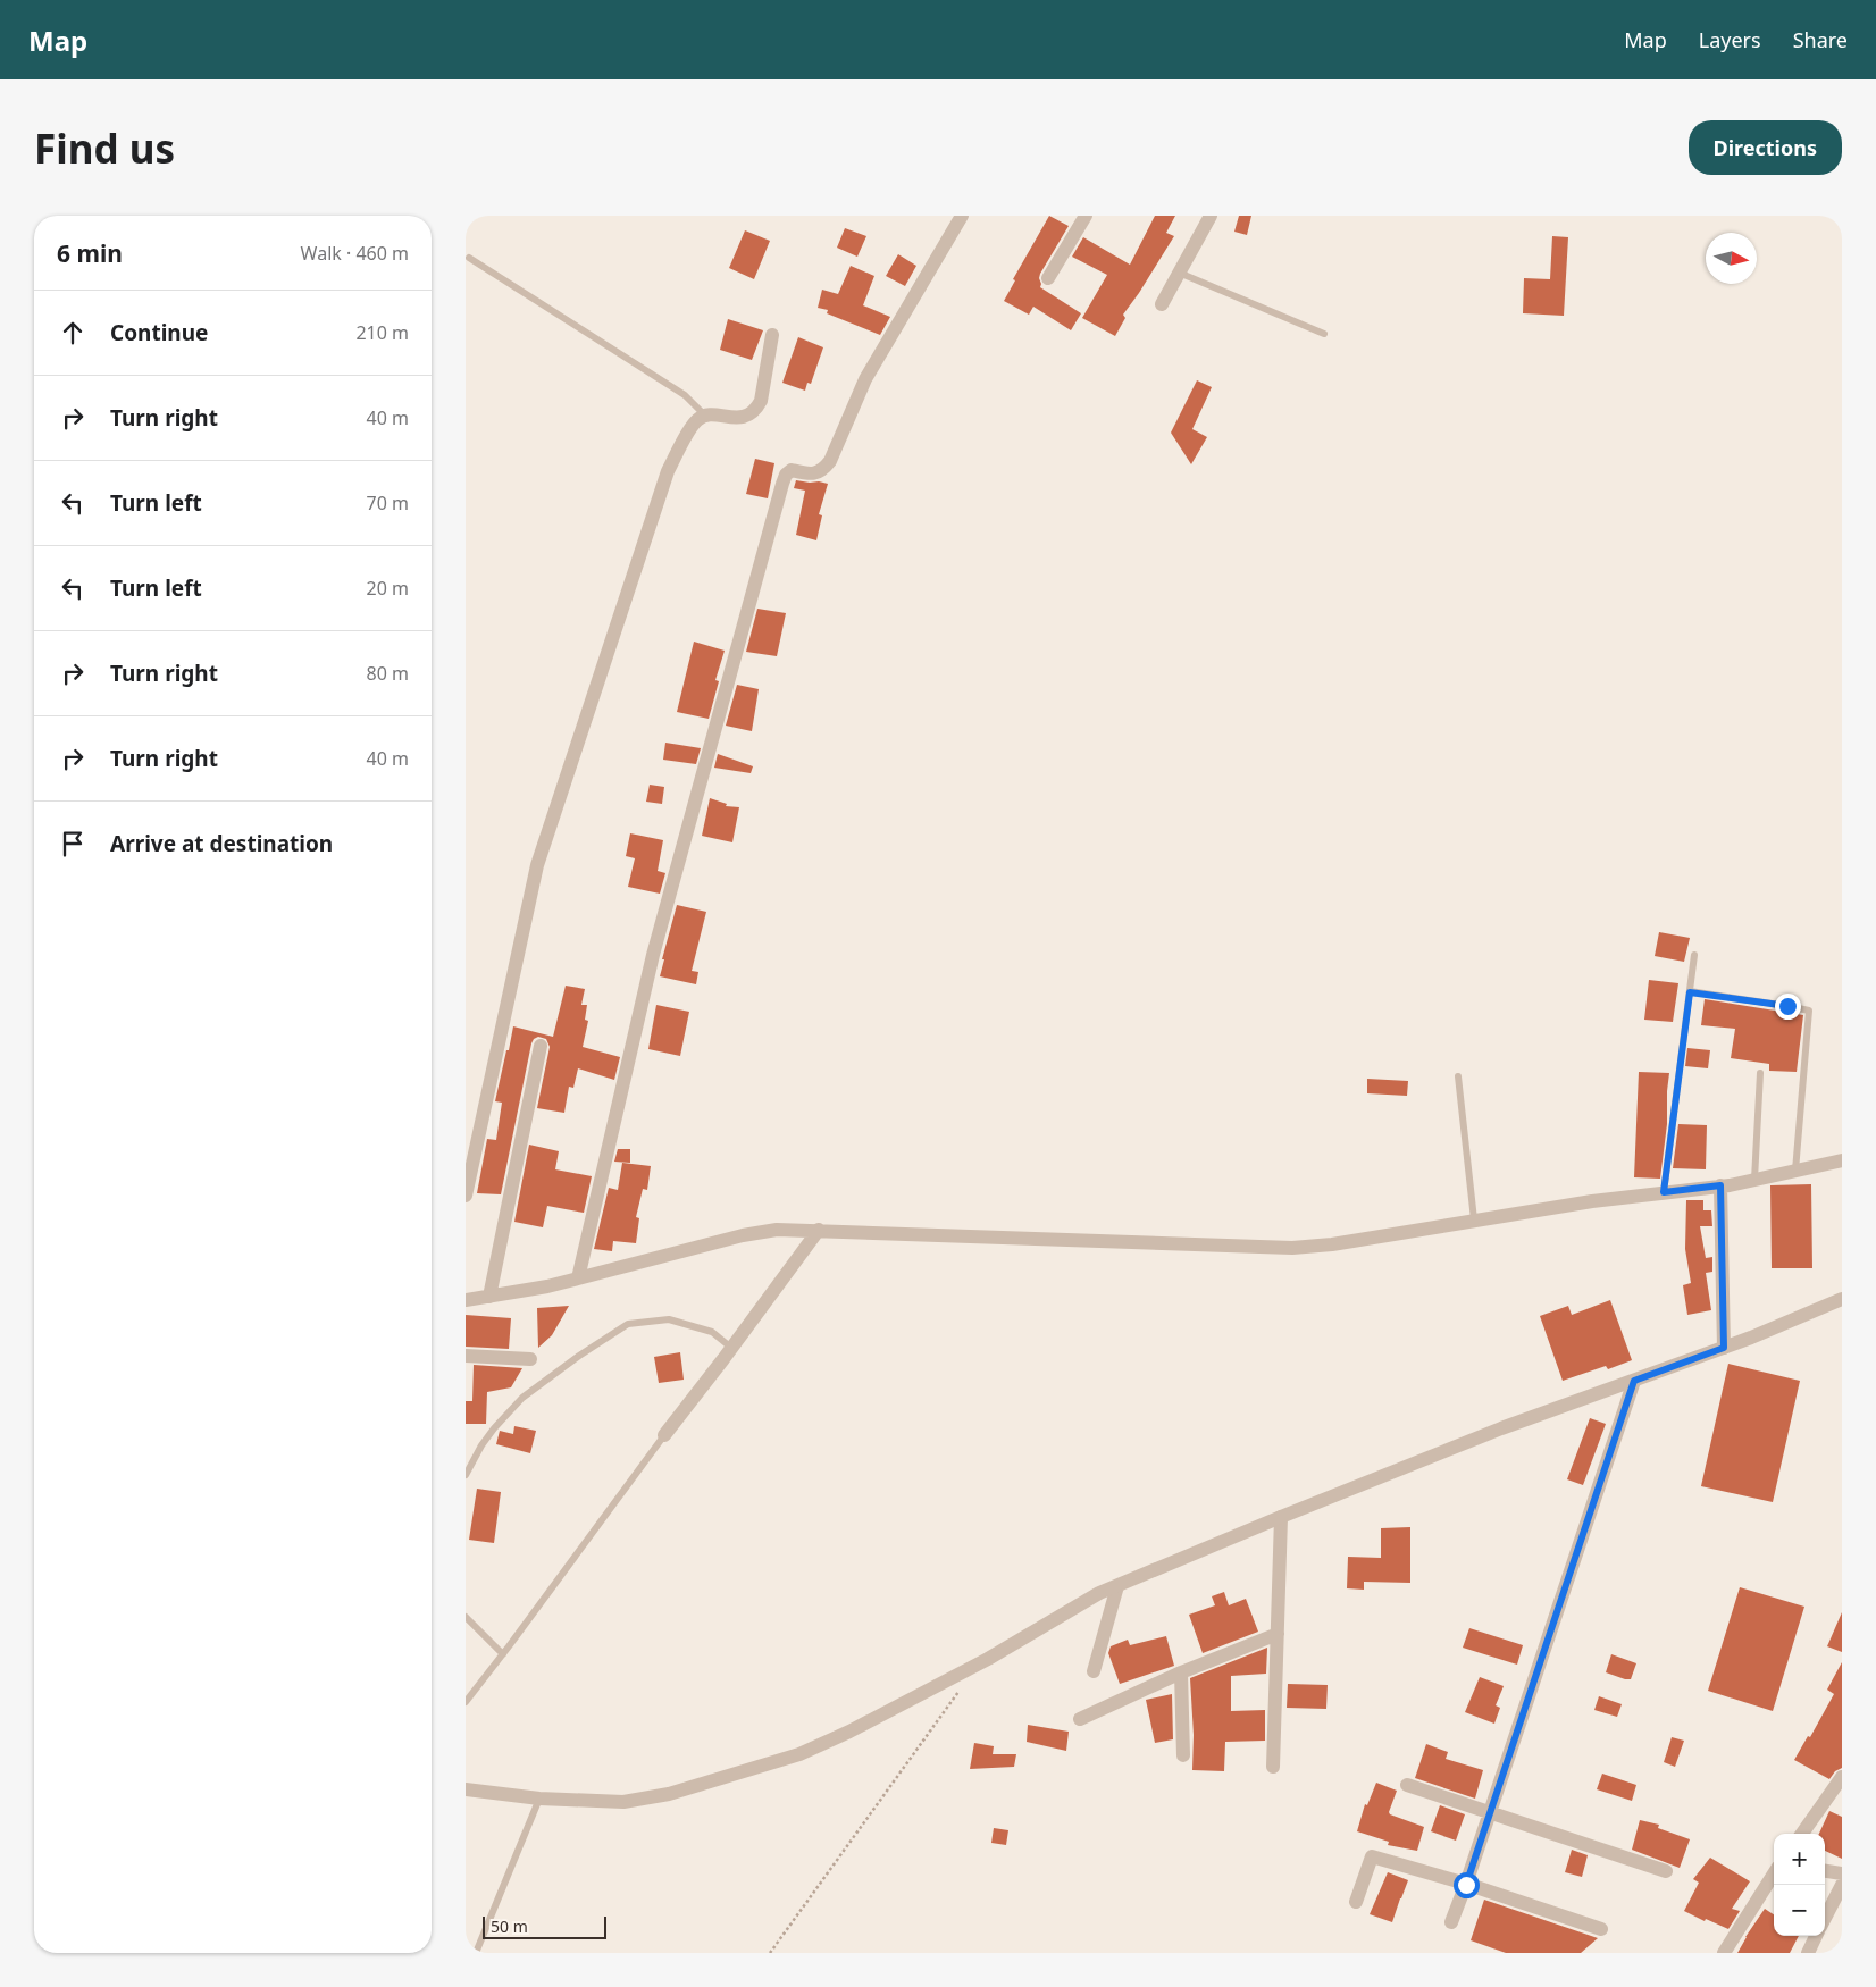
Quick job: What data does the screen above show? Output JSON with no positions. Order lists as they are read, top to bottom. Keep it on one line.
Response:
{"scale_bar":"50 m","north":"right","page":{"header":"Map","nav":["Map","Layers","Share"],"buttons":"Directions","title":"Find us","heading":["6 min","Walk · 460 m"],"list":[["Continue","210 m"],["Turn right","40 m"],["Turn left","70 m"],["Turn left","20 m"],["Turn right","80 m"],["Turn right","40 m"],"Arrive at destination"],"map_buttons":["+","−"],"scale":"50 m"}}
